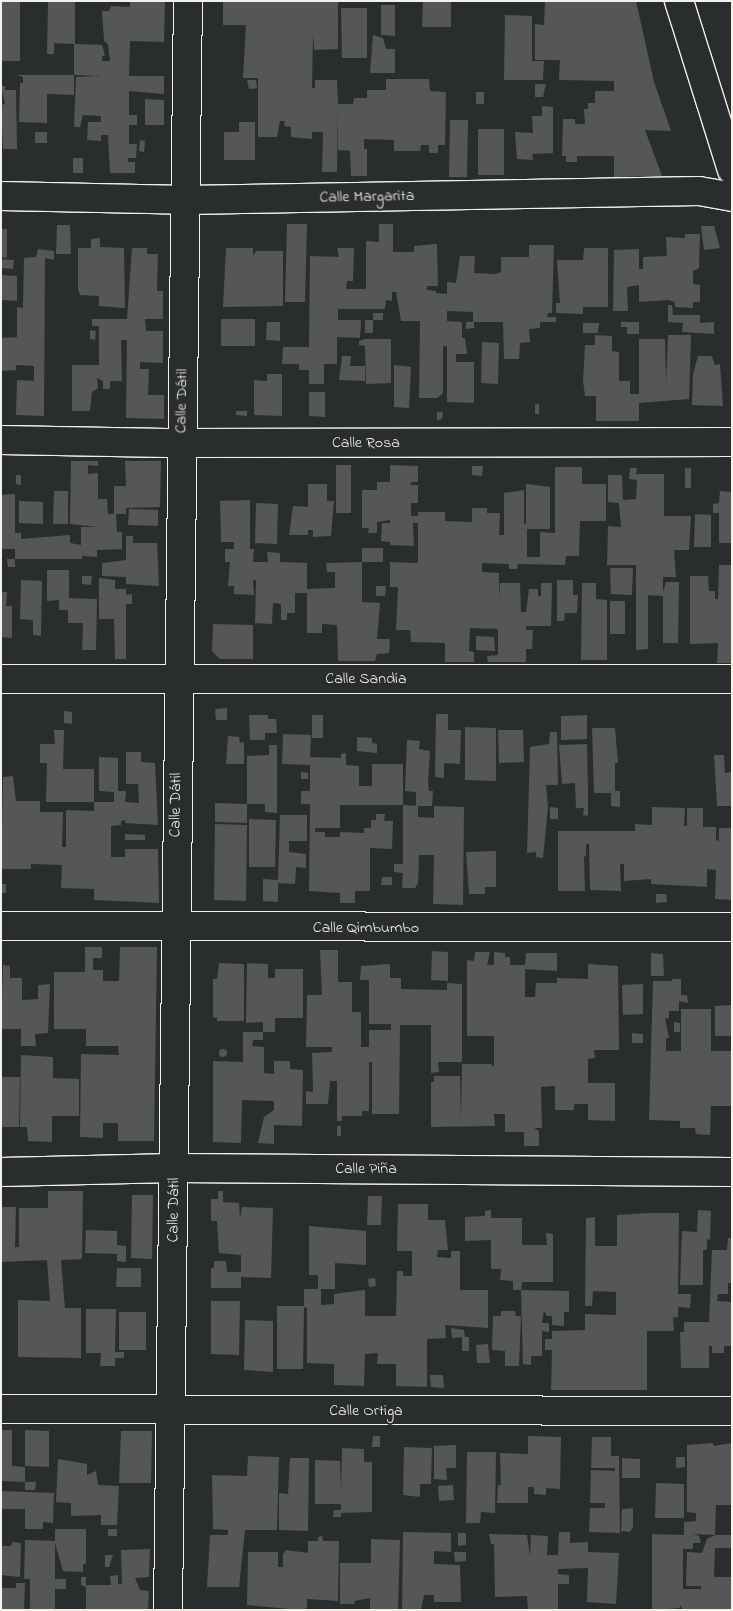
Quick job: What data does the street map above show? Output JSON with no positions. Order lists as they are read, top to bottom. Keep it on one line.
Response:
{"streets":{"street":["Calle Margarita","Calle Dátil","Calle Rosa","Calle Sandía","Calle Qimbumbo","Calle Piña","Calle Ortiga"]},"crossings":[["Calle Margarita","Calle Dátil"],["Calle Dátil","Calle Rosa"],["Calle Dátil","Calle Sandía"],["Calle Dátil","Calle Qimbumbo"],["Calle Dátil","Calle Piña"],["Calle Dátil","Calle Ortiga"]]}
